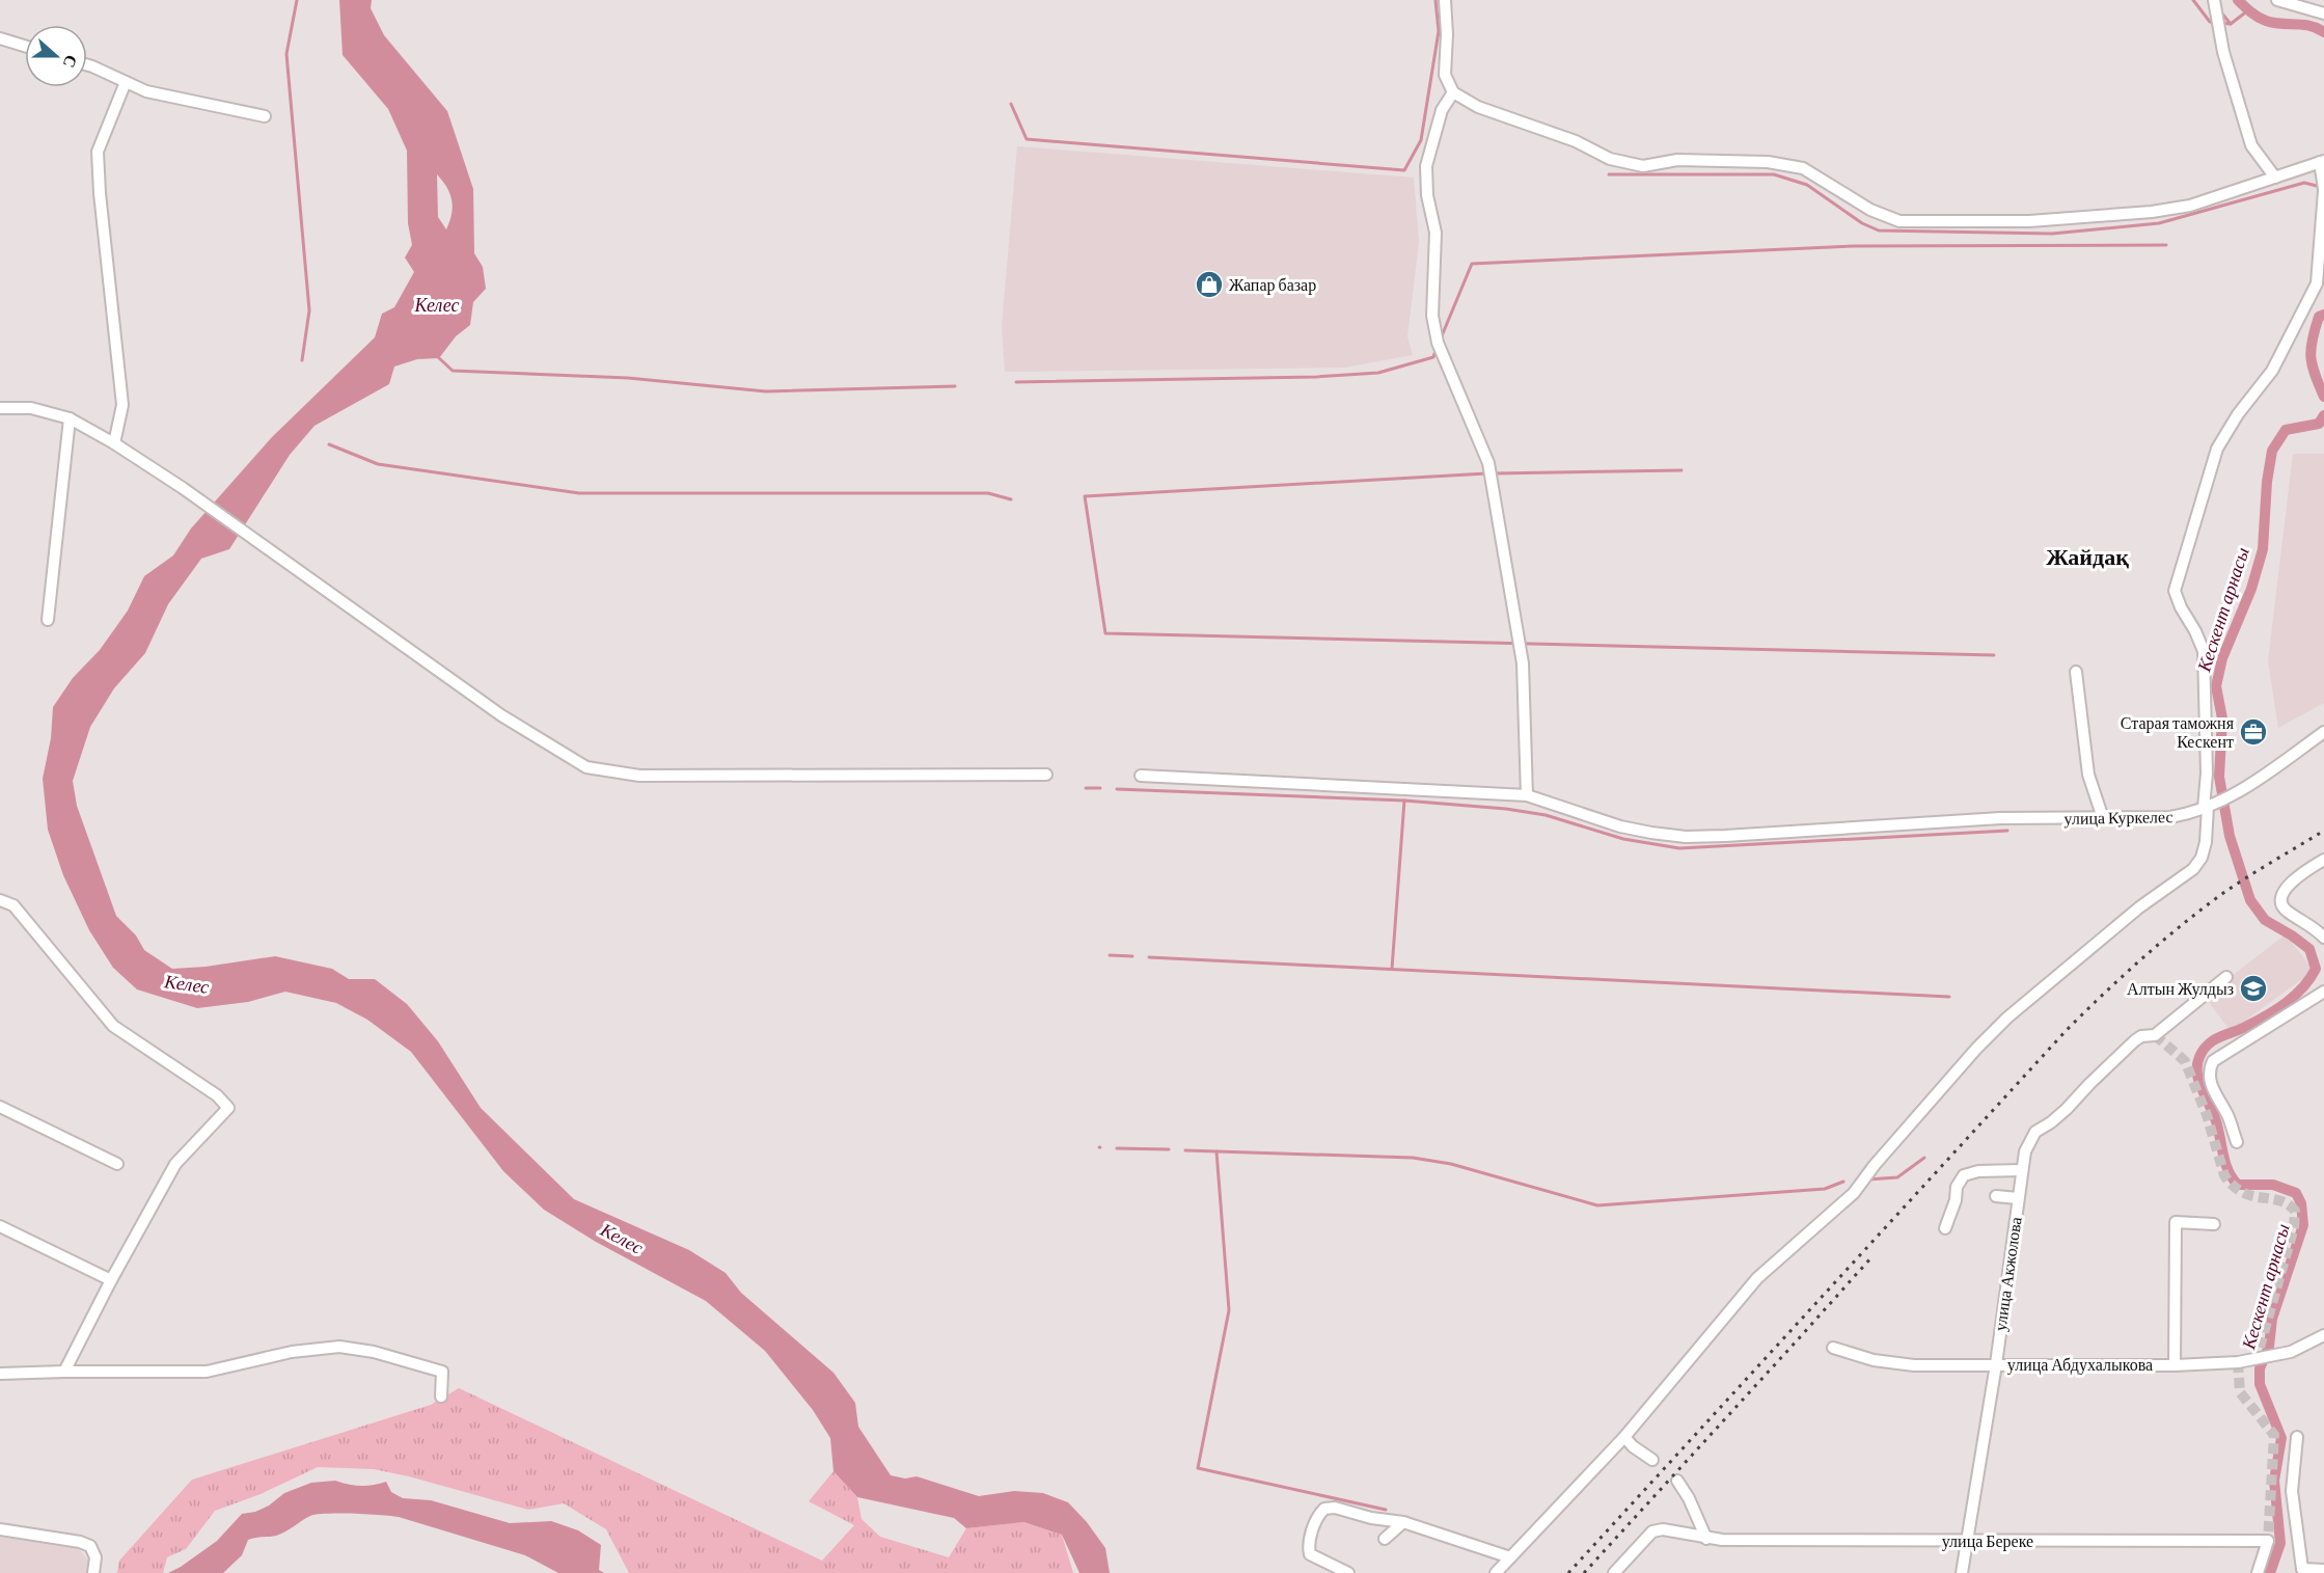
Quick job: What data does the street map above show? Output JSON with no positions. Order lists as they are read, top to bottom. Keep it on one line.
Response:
{"streets":{"street":["улица Куркелес","улица Акжолова","улица Абдухалыкова","улица Береке"]},"crossings":[["улица Акжолова","улица Абдухалыкова"],["улица Акжолова","улица Береке"]],"districts":["Жайдақ"],"water":["Келес","Кескент арнасы"],"places":{"shop":["Жапар базар"],"office":["Старая таможня Кескент"],"school or university":["Алтын Жулдыз"]},"north":"right"}
